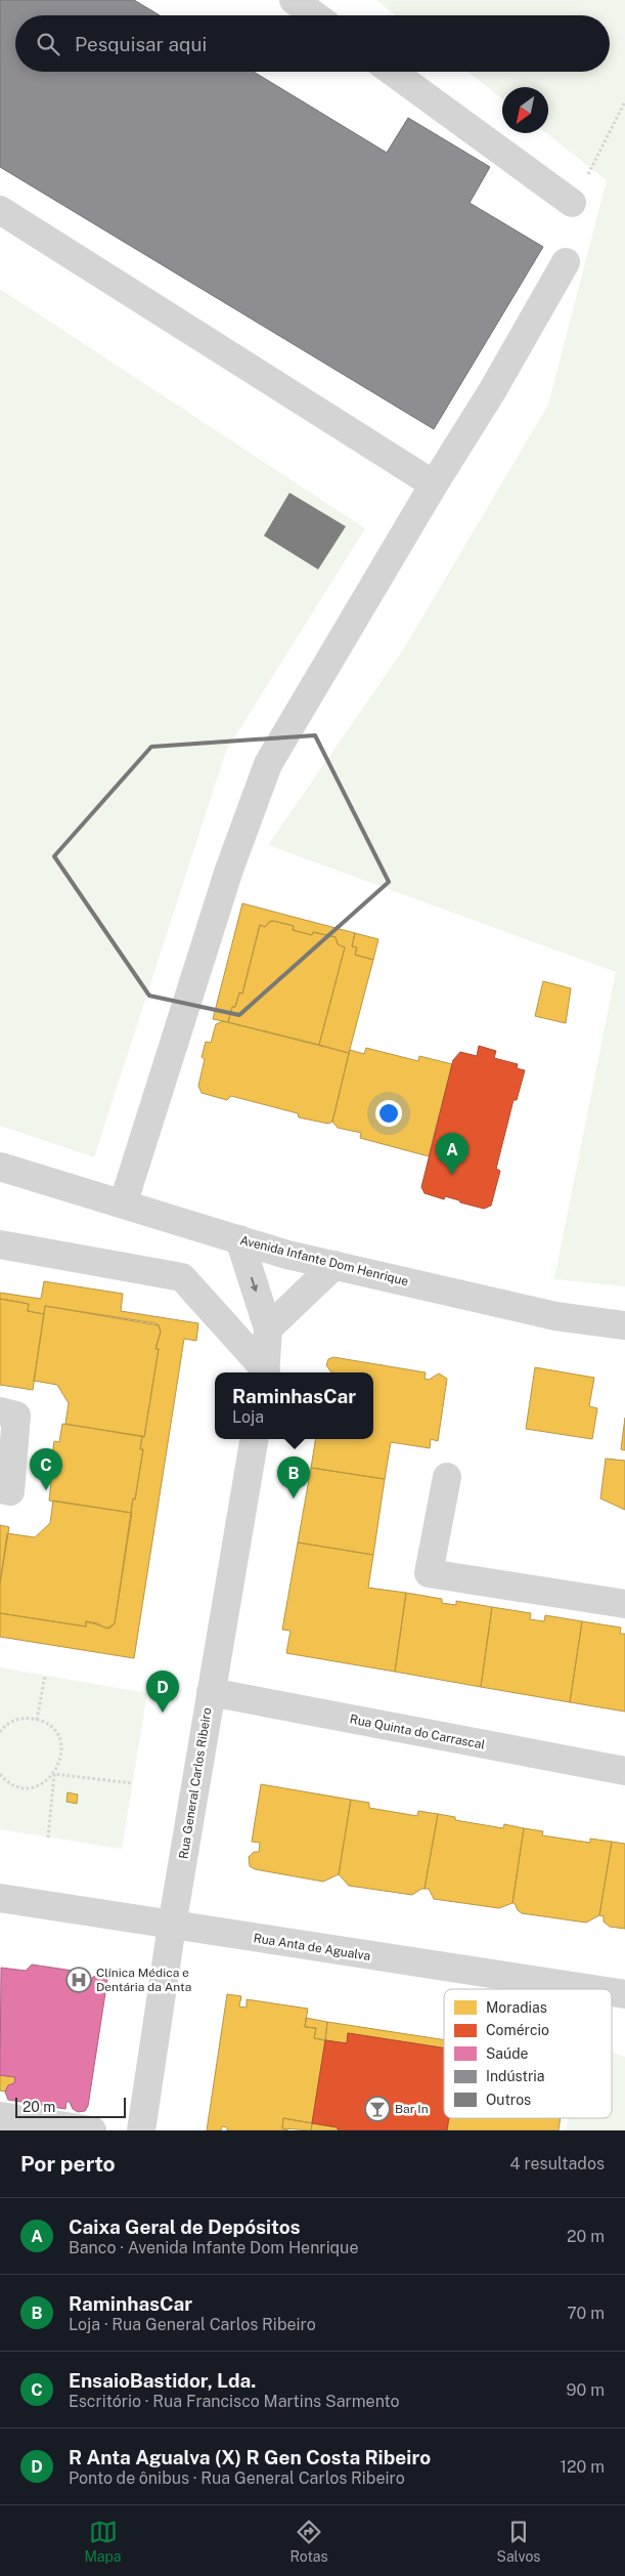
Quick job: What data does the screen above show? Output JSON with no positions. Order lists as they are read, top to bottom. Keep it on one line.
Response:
{"streets":{"street":["Avenida Infante Dom Henrique","Rua Quinta do Carrascal","Rua General Carlos Ribeiro","Rua Anta de Agualva"]},"crossings":[["Rua Quinta do Carrascal","Rua General Carlos Ribeiro"],["Rua General Carlos Ribeiro","Rua Anta de Agualva"]],"places":{"hospital":["Clínica Médica e Dentária da Anta"],"bar":["Bar In"]},"legend":["Moradias","Comércio","Saúde","Indústria","Outros"],"scale_bar":"20 m","north":"bottom left","page":{"search":"Pesquisar aqui","pins":["A","C","B","D"],"popup":["RaminhasCar","Loja"],"scale":"20 m","heading":["Por perto","4 resultados"],"list":[{"mark":"A","name":"Caixa Geral de Depósitos","note":"Banco · Avenida Infante Dom Henrique","value":"20 m"},{"mark":"B","name":"RaminhasCar","note":"Loja · Rua General Carlos Ribeiro","value":"70 m"},{"mark":"C","name":"EnsaioBastidor, Lda.","note":"Escritório · Rua Francisco Martins Sarmento","value":"90 m"},{"mark":"D","name":"R Anta Agualva (X) R Gen Costa Ribeiro","note":"Ponto de ônibus · Rua General Carlos Ribeiro","value":"120 m"}],"nav":["Mapa","Rotas","Salvos"]}}
